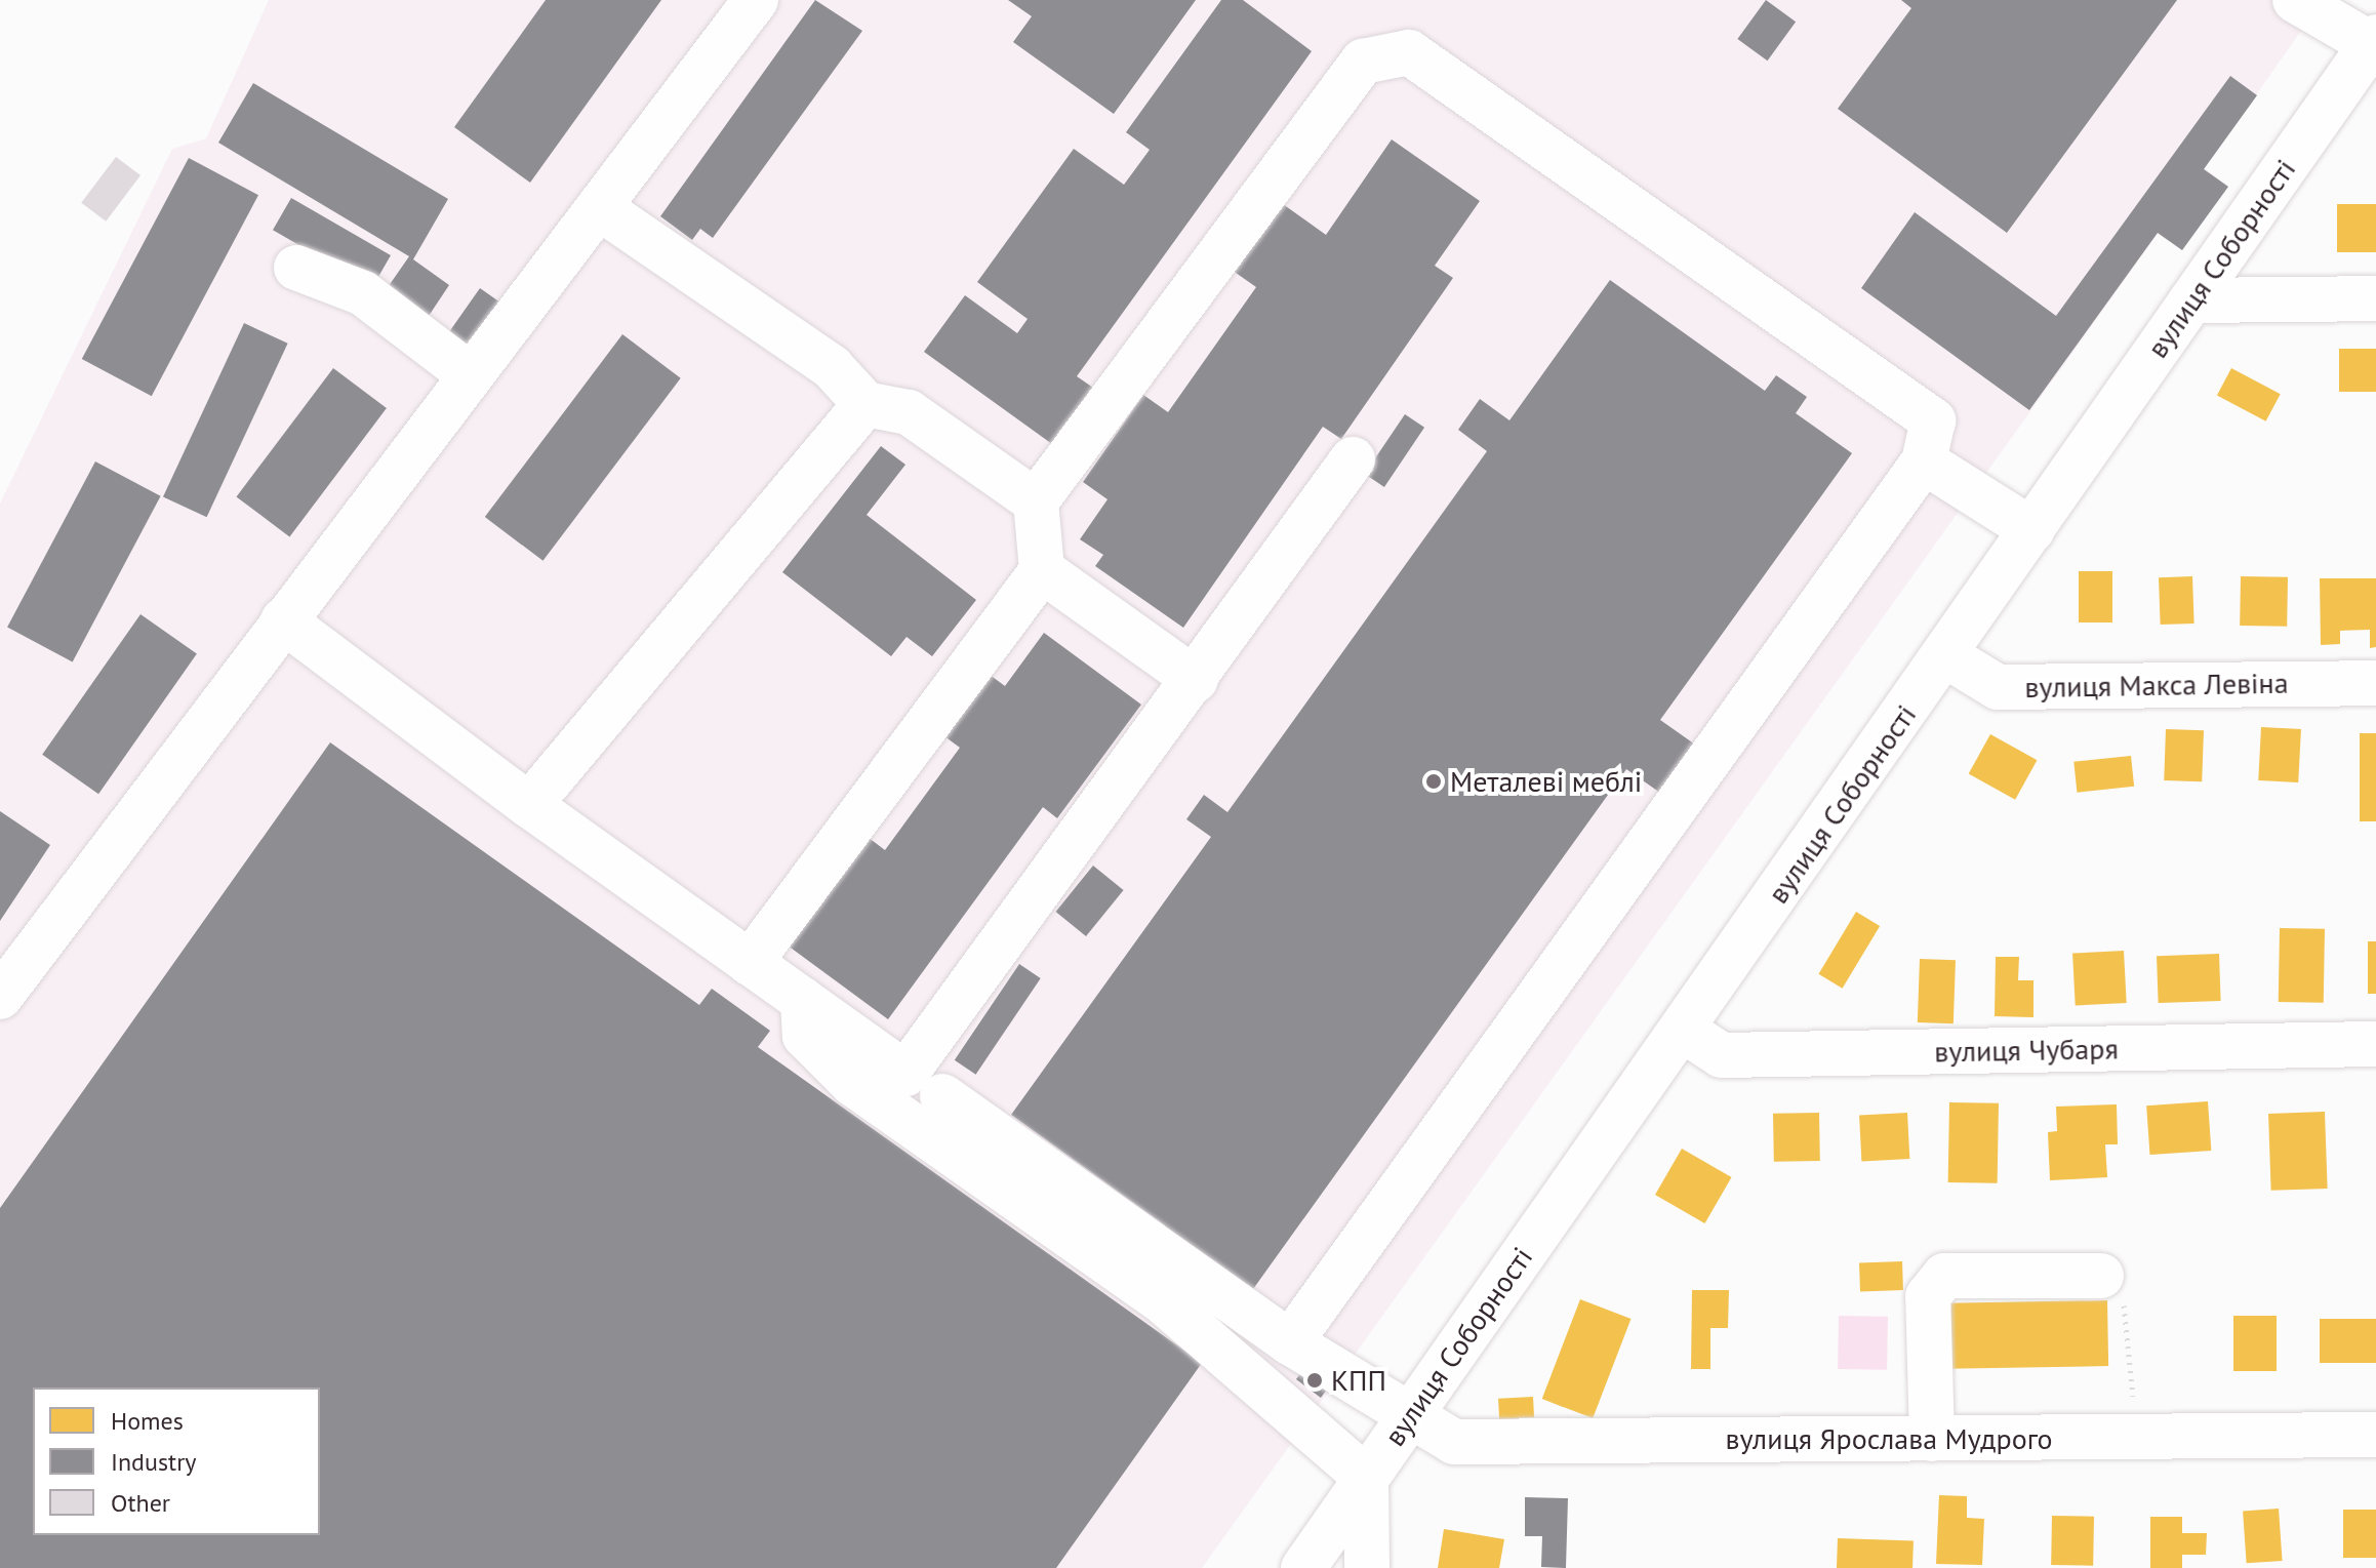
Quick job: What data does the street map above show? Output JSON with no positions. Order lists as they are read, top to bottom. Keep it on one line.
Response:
{"streets":{"street":["вулиця Соборності","вулиця Макса Левіна","вулиця Чубаря","вулиця Ярослава Мудрого"]},"crossings":[["вулиця Соборності","вулиця Макса Левіна"],["вулиця Соборності","вулиця Чубаря"],["вулиця Соборності","вулиця Ярослава Мудрого"]],"places":["Металеві меблі","КПП"],"legend":["Homes","Industry","Other"]}
